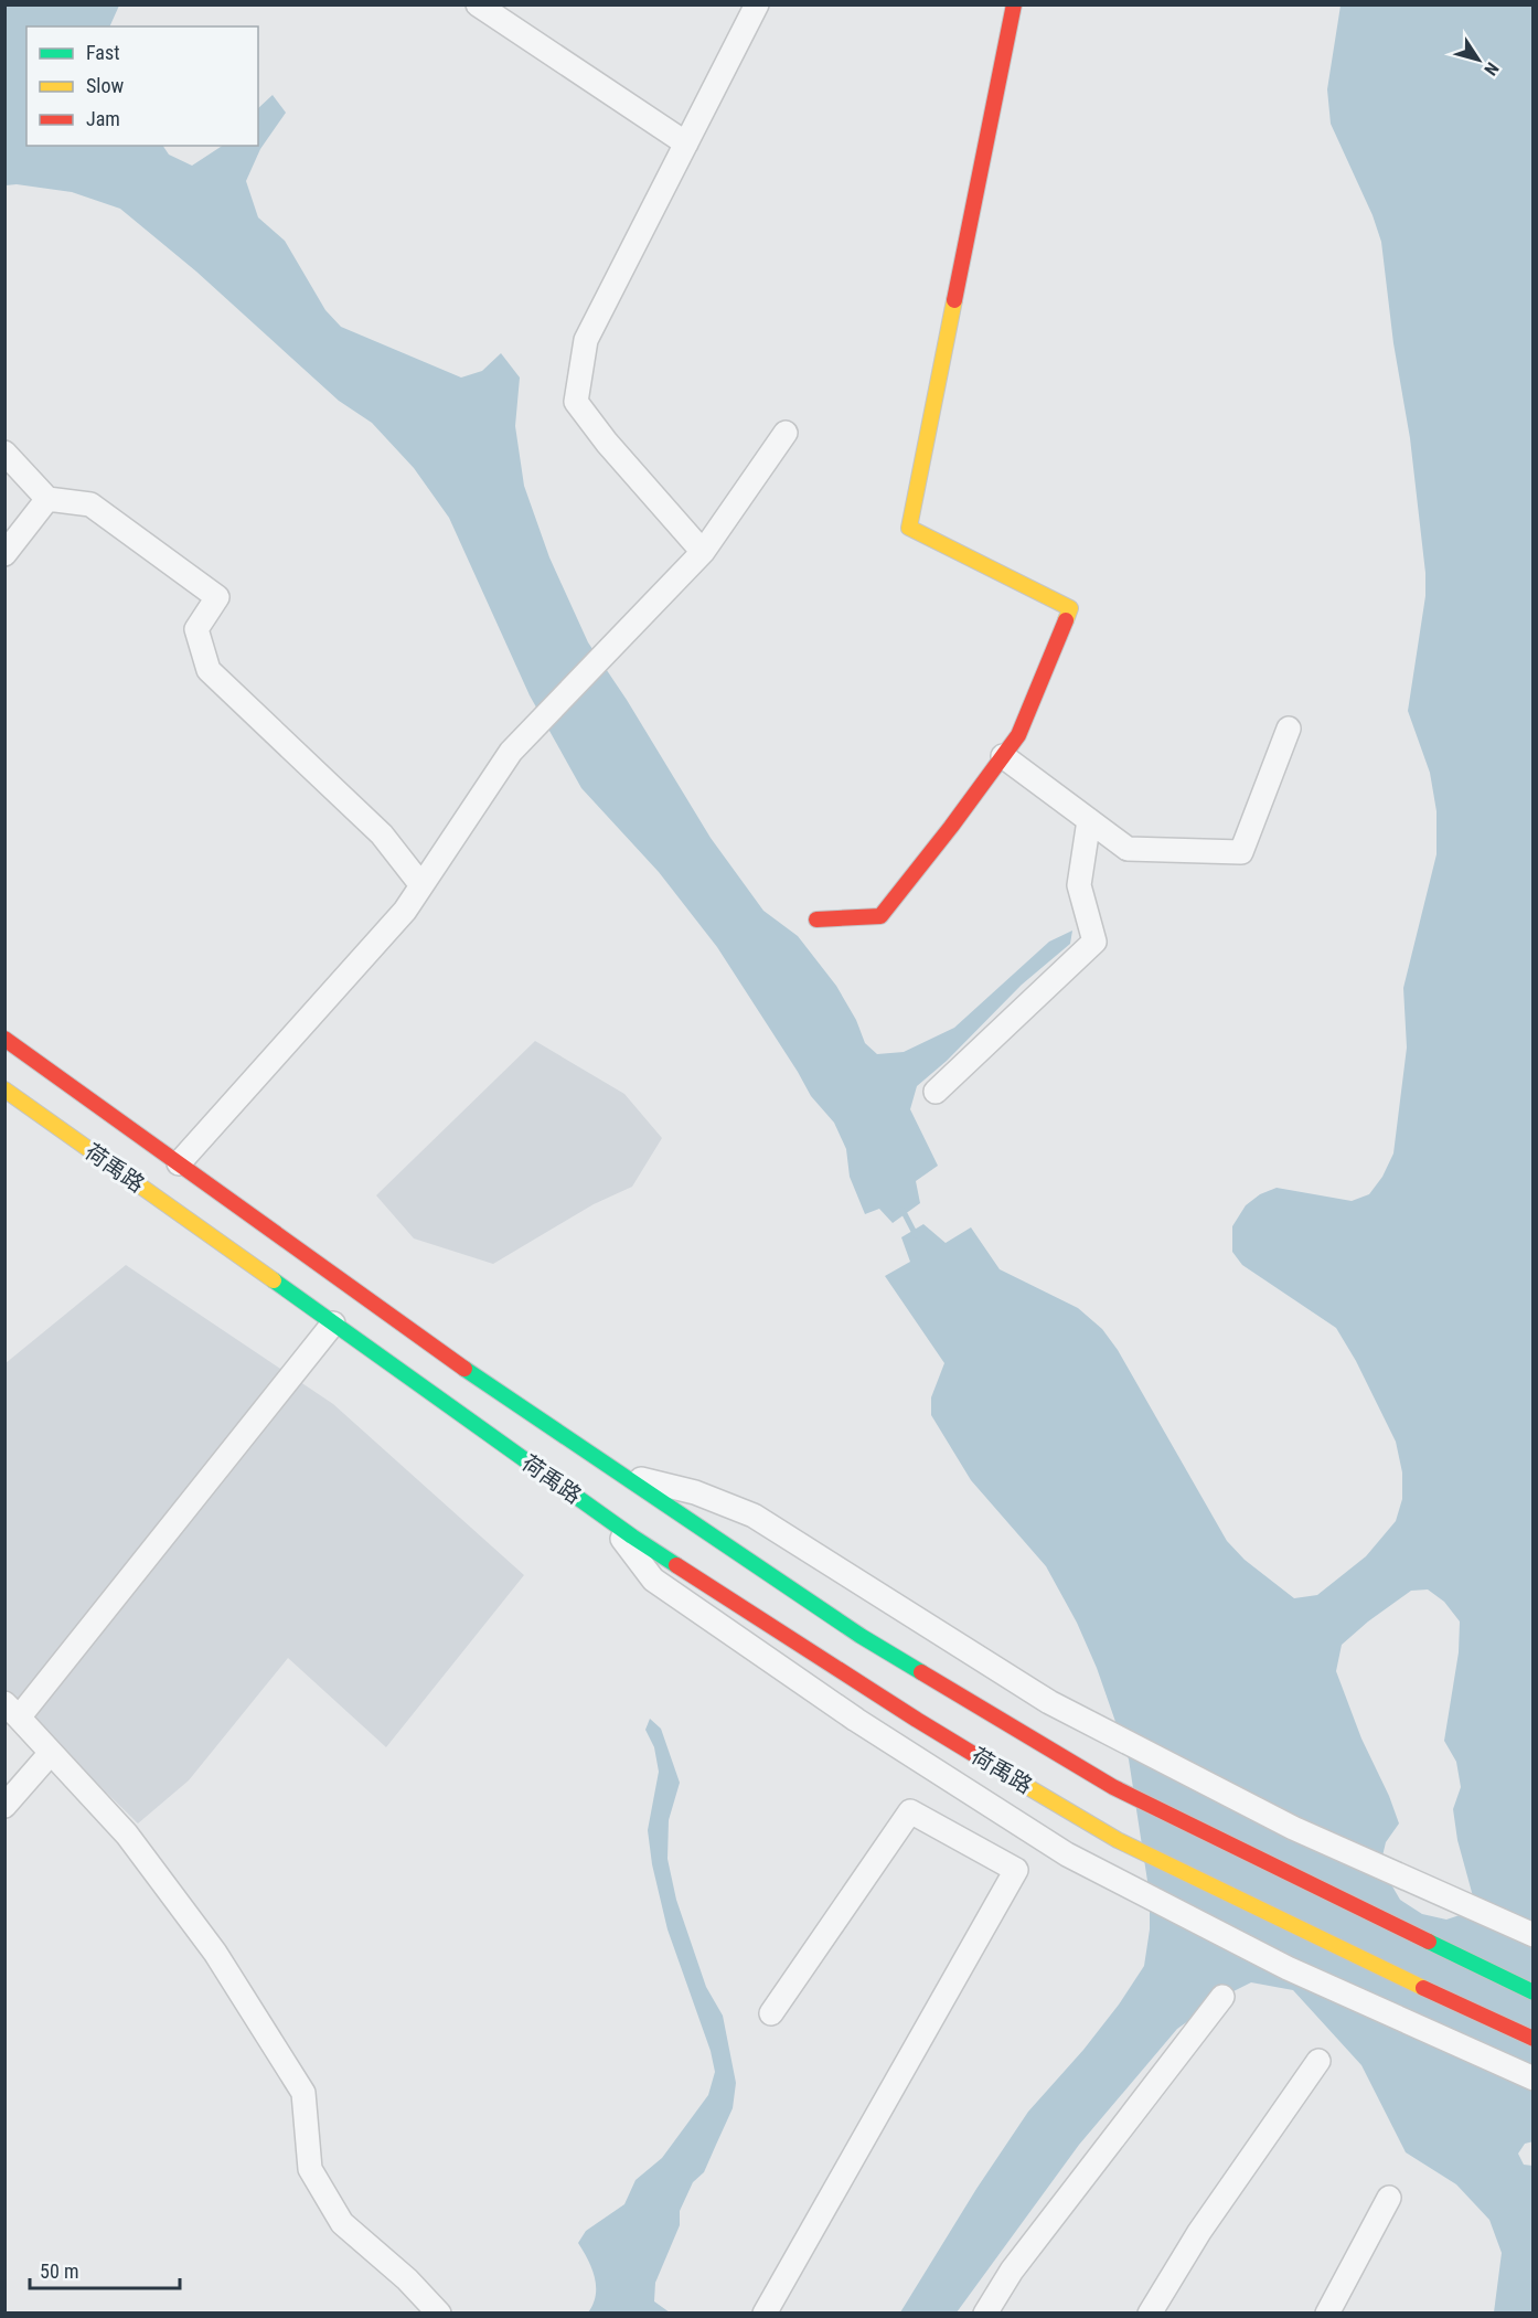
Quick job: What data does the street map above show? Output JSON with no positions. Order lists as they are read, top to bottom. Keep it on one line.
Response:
{"streets":{"main road":["荷禹路"]},"legend":["Fast","Slow","Jam"],"scale_bar":"50 m","north":"bottom right"}
